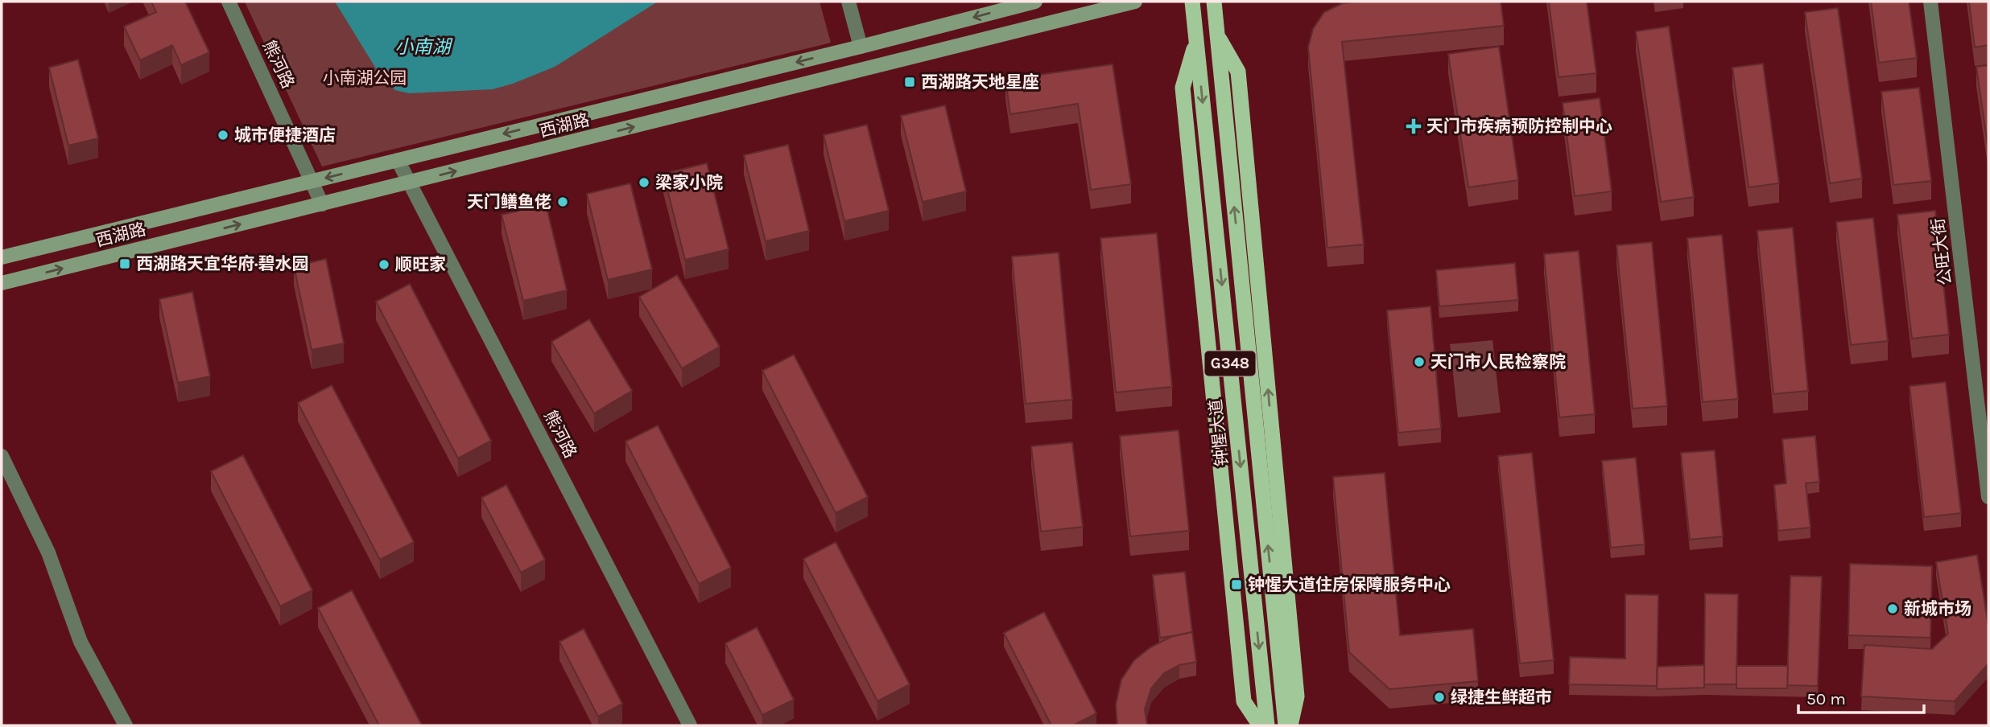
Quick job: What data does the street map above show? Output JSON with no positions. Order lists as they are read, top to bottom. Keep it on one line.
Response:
{"streets":{"highway":["G348","钟惺大道"],"main road":["西湖路"],"street":["熊河路","公旺大街"]},"crossings":[["熊河路","西湖路"]],"water":["小南湖"],"parks":["小南湖公园"],"places":{"transit":["西湖路天地星座","西湖路天宜华府·碧水园","钟惺大道住房保障服务中心"],"health":["天门市疾病预防控制中心"],"other":["城市便捷酒店","梁家小院","天门鳝鱼佬","顺旺家","天门市人民检察院","新城市场","绿捷生鲜超市"]},"scale_bar":"50 m"}
